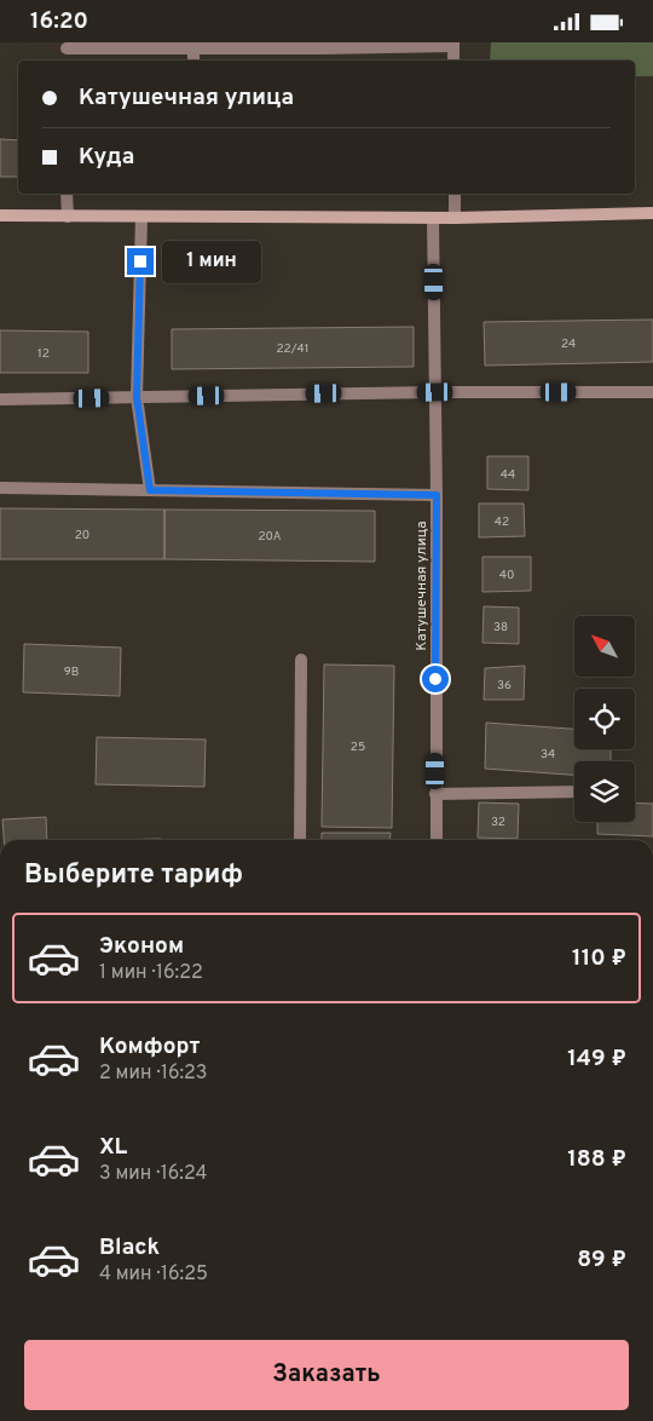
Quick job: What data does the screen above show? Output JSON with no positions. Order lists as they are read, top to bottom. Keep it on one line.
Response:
{"streets":{"street":["Катушечная улица"]},"house_numbers":["24","22/41","12","44","42","20","20А","40","38","9В","36","25","34","32"],"north":"top left","page":{"status":"16:20","banner":["Катушечная улица","Куда"],"bubble":"1 мин","heading":"Выберите тариф","list":[{"name":"Эконом","note":"1 мин · 16:22","value":"110 ₽"},{"name":"Комфорт","note":"2 мин · 16:23","value":"149 ₽"},{"name":"XL","note":"3 мин · 16:24","value":"188 ₽"},{"name":"Black","note":"4 мин · 16:25","value":"89 ₽"}],"buttons":"Заказать"}}
